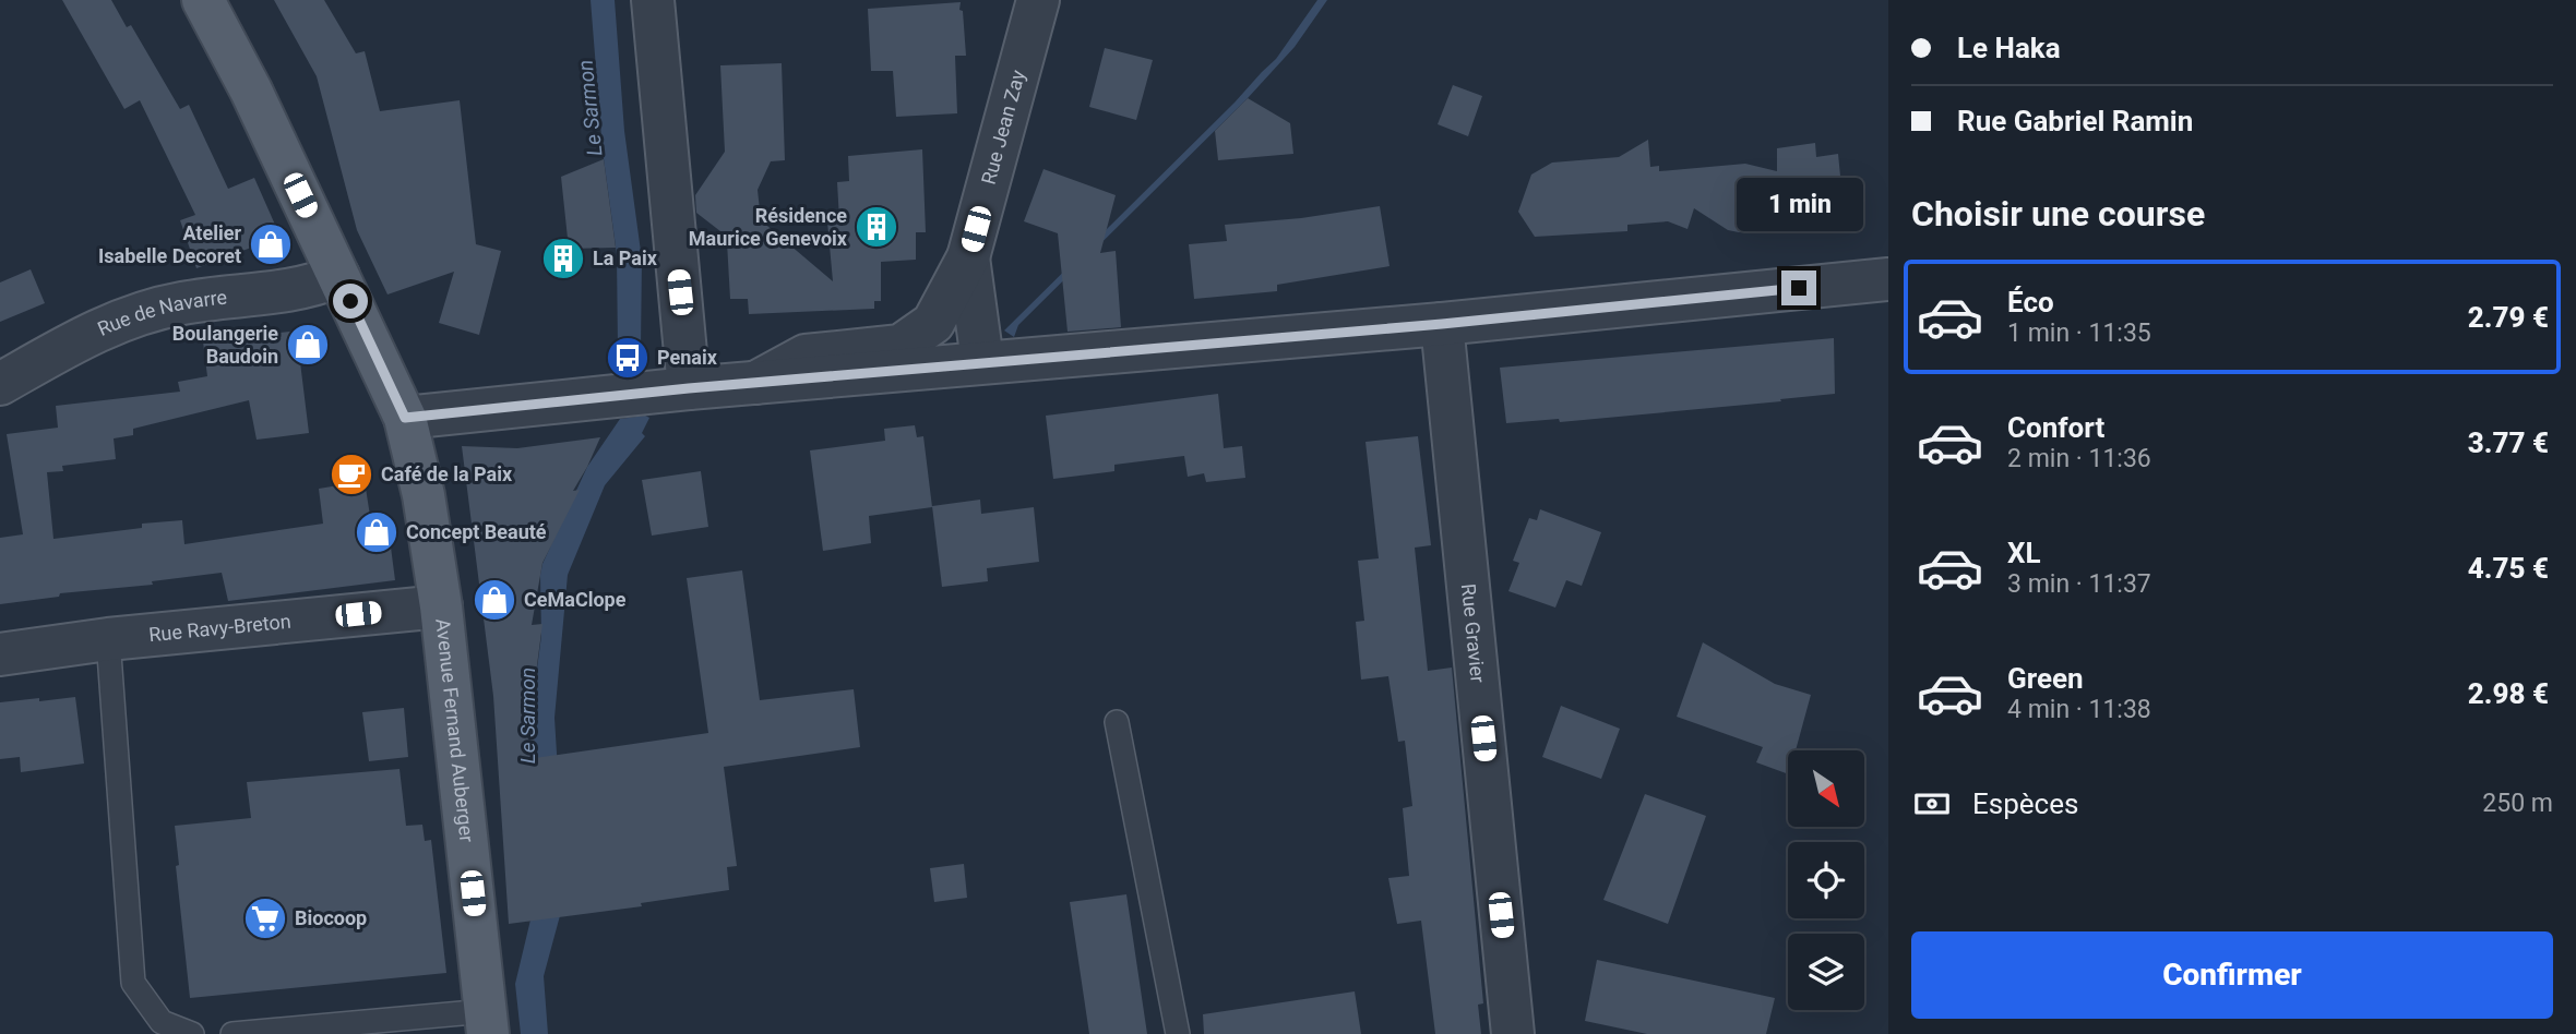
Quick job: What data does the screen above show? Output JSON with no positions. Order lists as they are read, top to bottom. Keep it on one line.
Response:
{"streets":{"main road":["Avenue Fernand Auberger"],"street":["Rue Jean Zay","Rue de Navarre","Rue Ravy-Breton","Rue Gravier"]},"crossings":[["Rue de Navarre","Avenue Fernand Auberger"],["Rue Ravy-Breton","Avenue Fernand Auberger"]],"water":["Le Sarmon"],"places":{"building":["Résidence Maurice Genevoix","La Paix"],"shop":["Atelier Isabelle Decoret","Boulangerie Baudoin","Concept Beauté","CeMaClope"],"bus stop":["Penaix"],"cafe":["Café de la Paix"],"supermarket":["Biocoop"]},"north":"bottom right","page":{"banner":["Le Haka","Rue Gabriel Ramin"],"heading":"Choisir une course","bubble":"1 min","list":[{"name":"Éco","note":"1 min · 11:35","value":"2.79 €"},{"name":"Confort","note":"2 min · 11:36","value":"3.77 €"},{"name":"XL","note":"3 min · 11:37","value":"4.75 €"},{"name":"Green","note":"4 min · 11:38","value":"2.98 €"}],"pay":["Espèces","250 m"],"buttons":"Confirmer"}}
